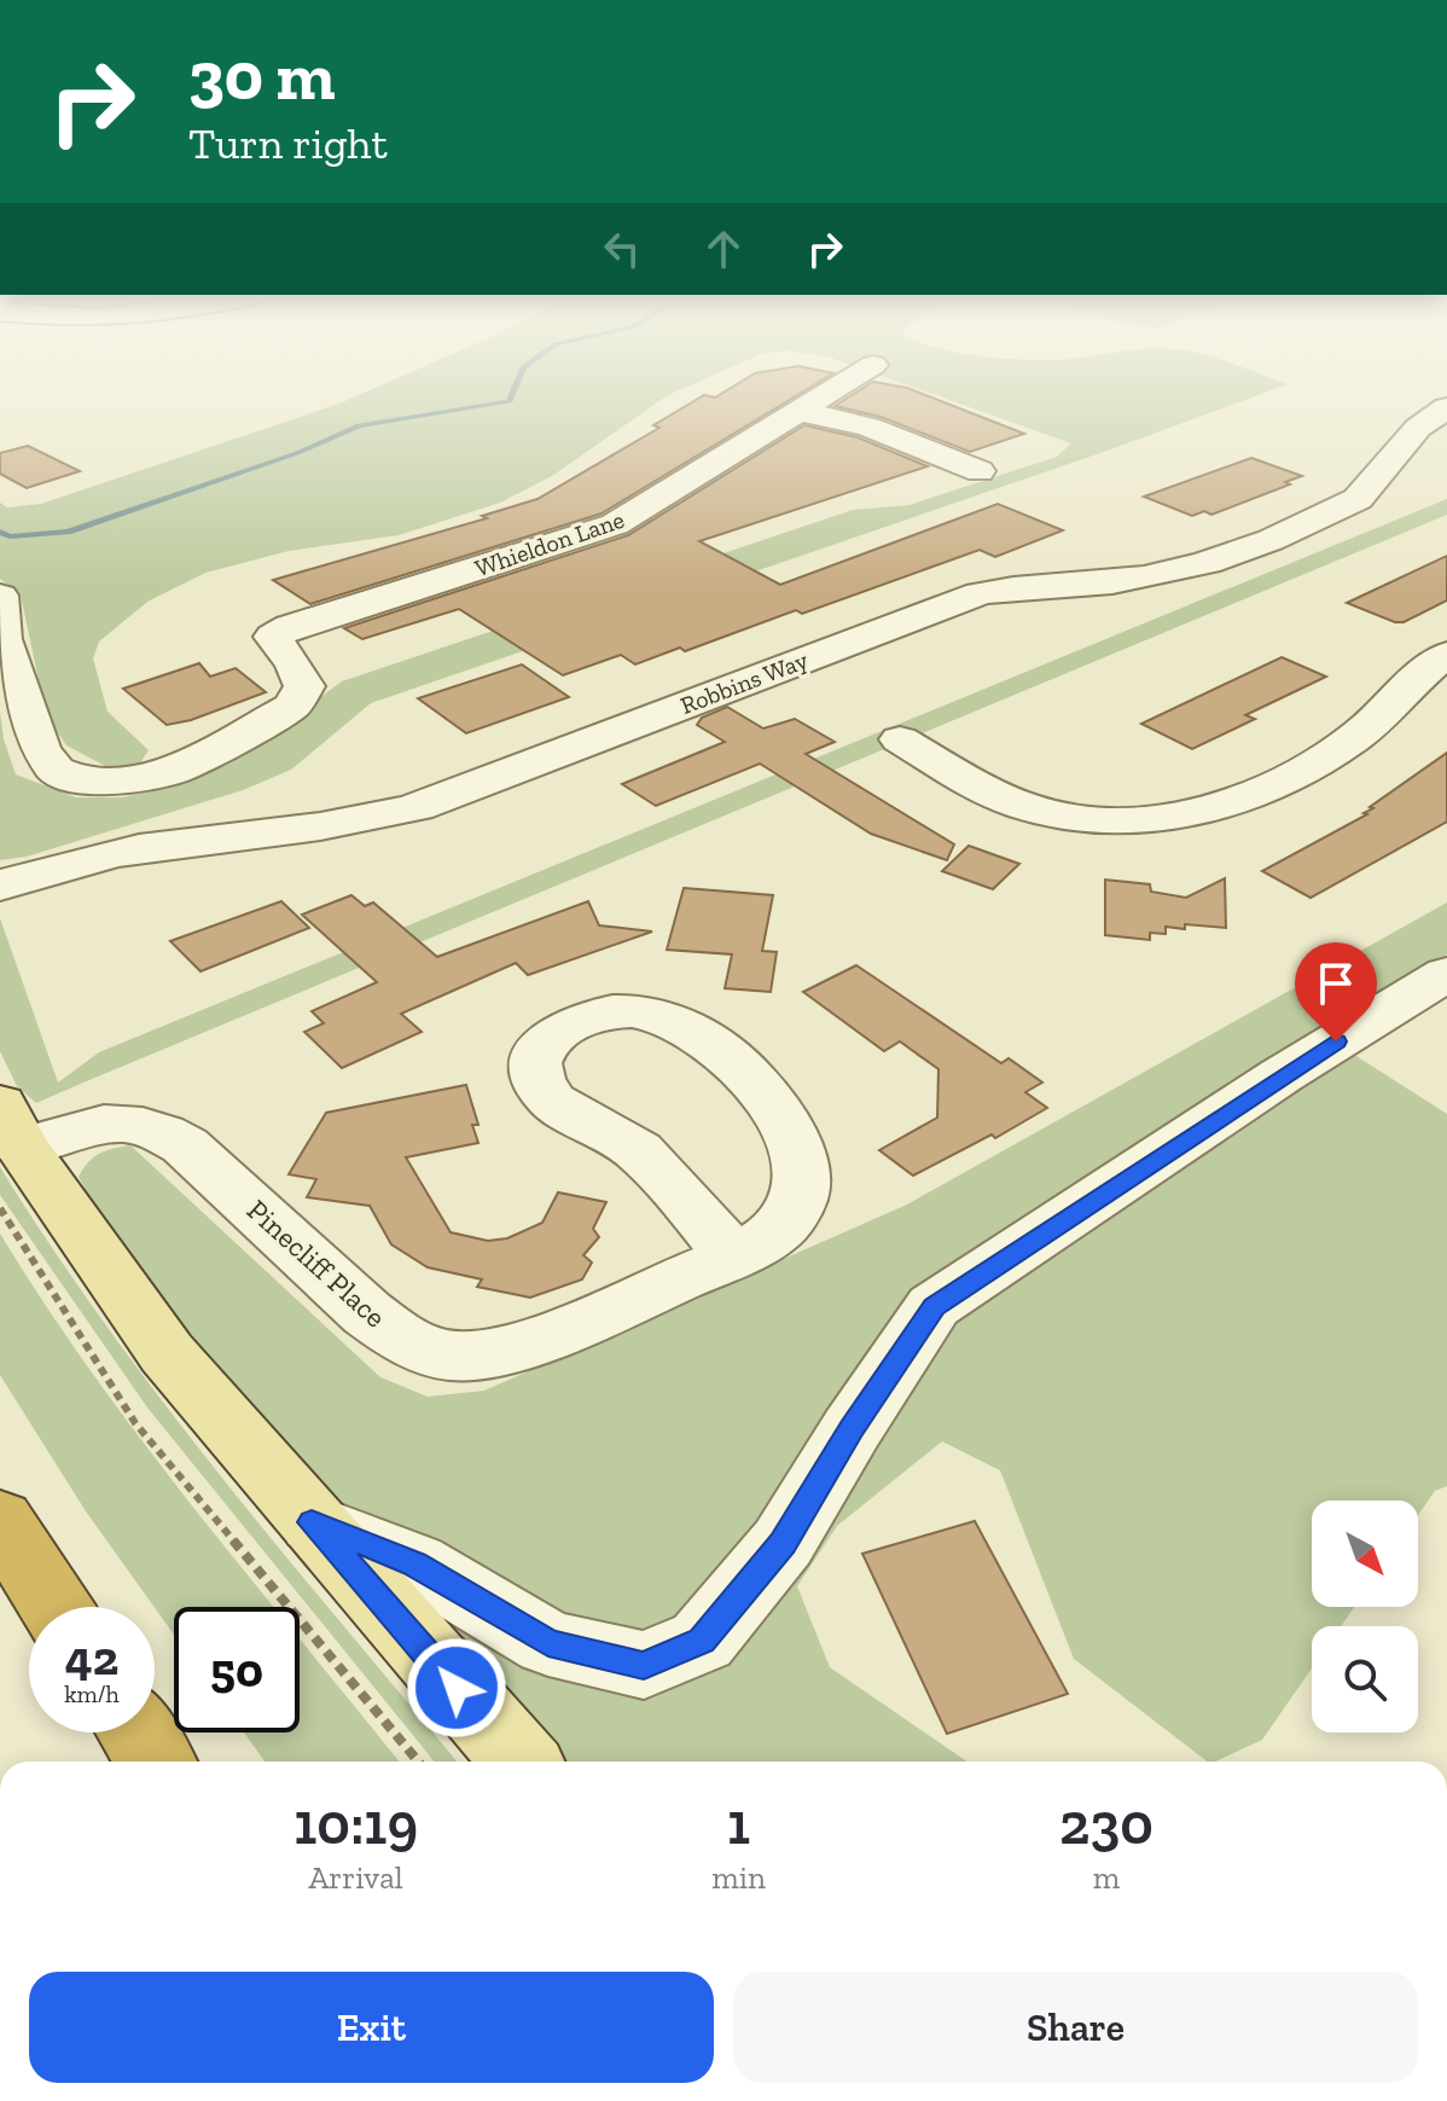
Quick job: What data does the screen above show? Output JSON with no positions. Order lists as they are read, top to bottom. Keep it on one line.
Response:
{"streets":{"street":["Whieldon Lane","Robbins Way","Pinecliff Place"]},"north":"bottom right","page":{"turn":["30 m","Turn right"],"speed":"42 km/h","limit":"50","eta":["10:19","Arrival","1","min","230","m"],"buttons":["Exit","Share"]}}
